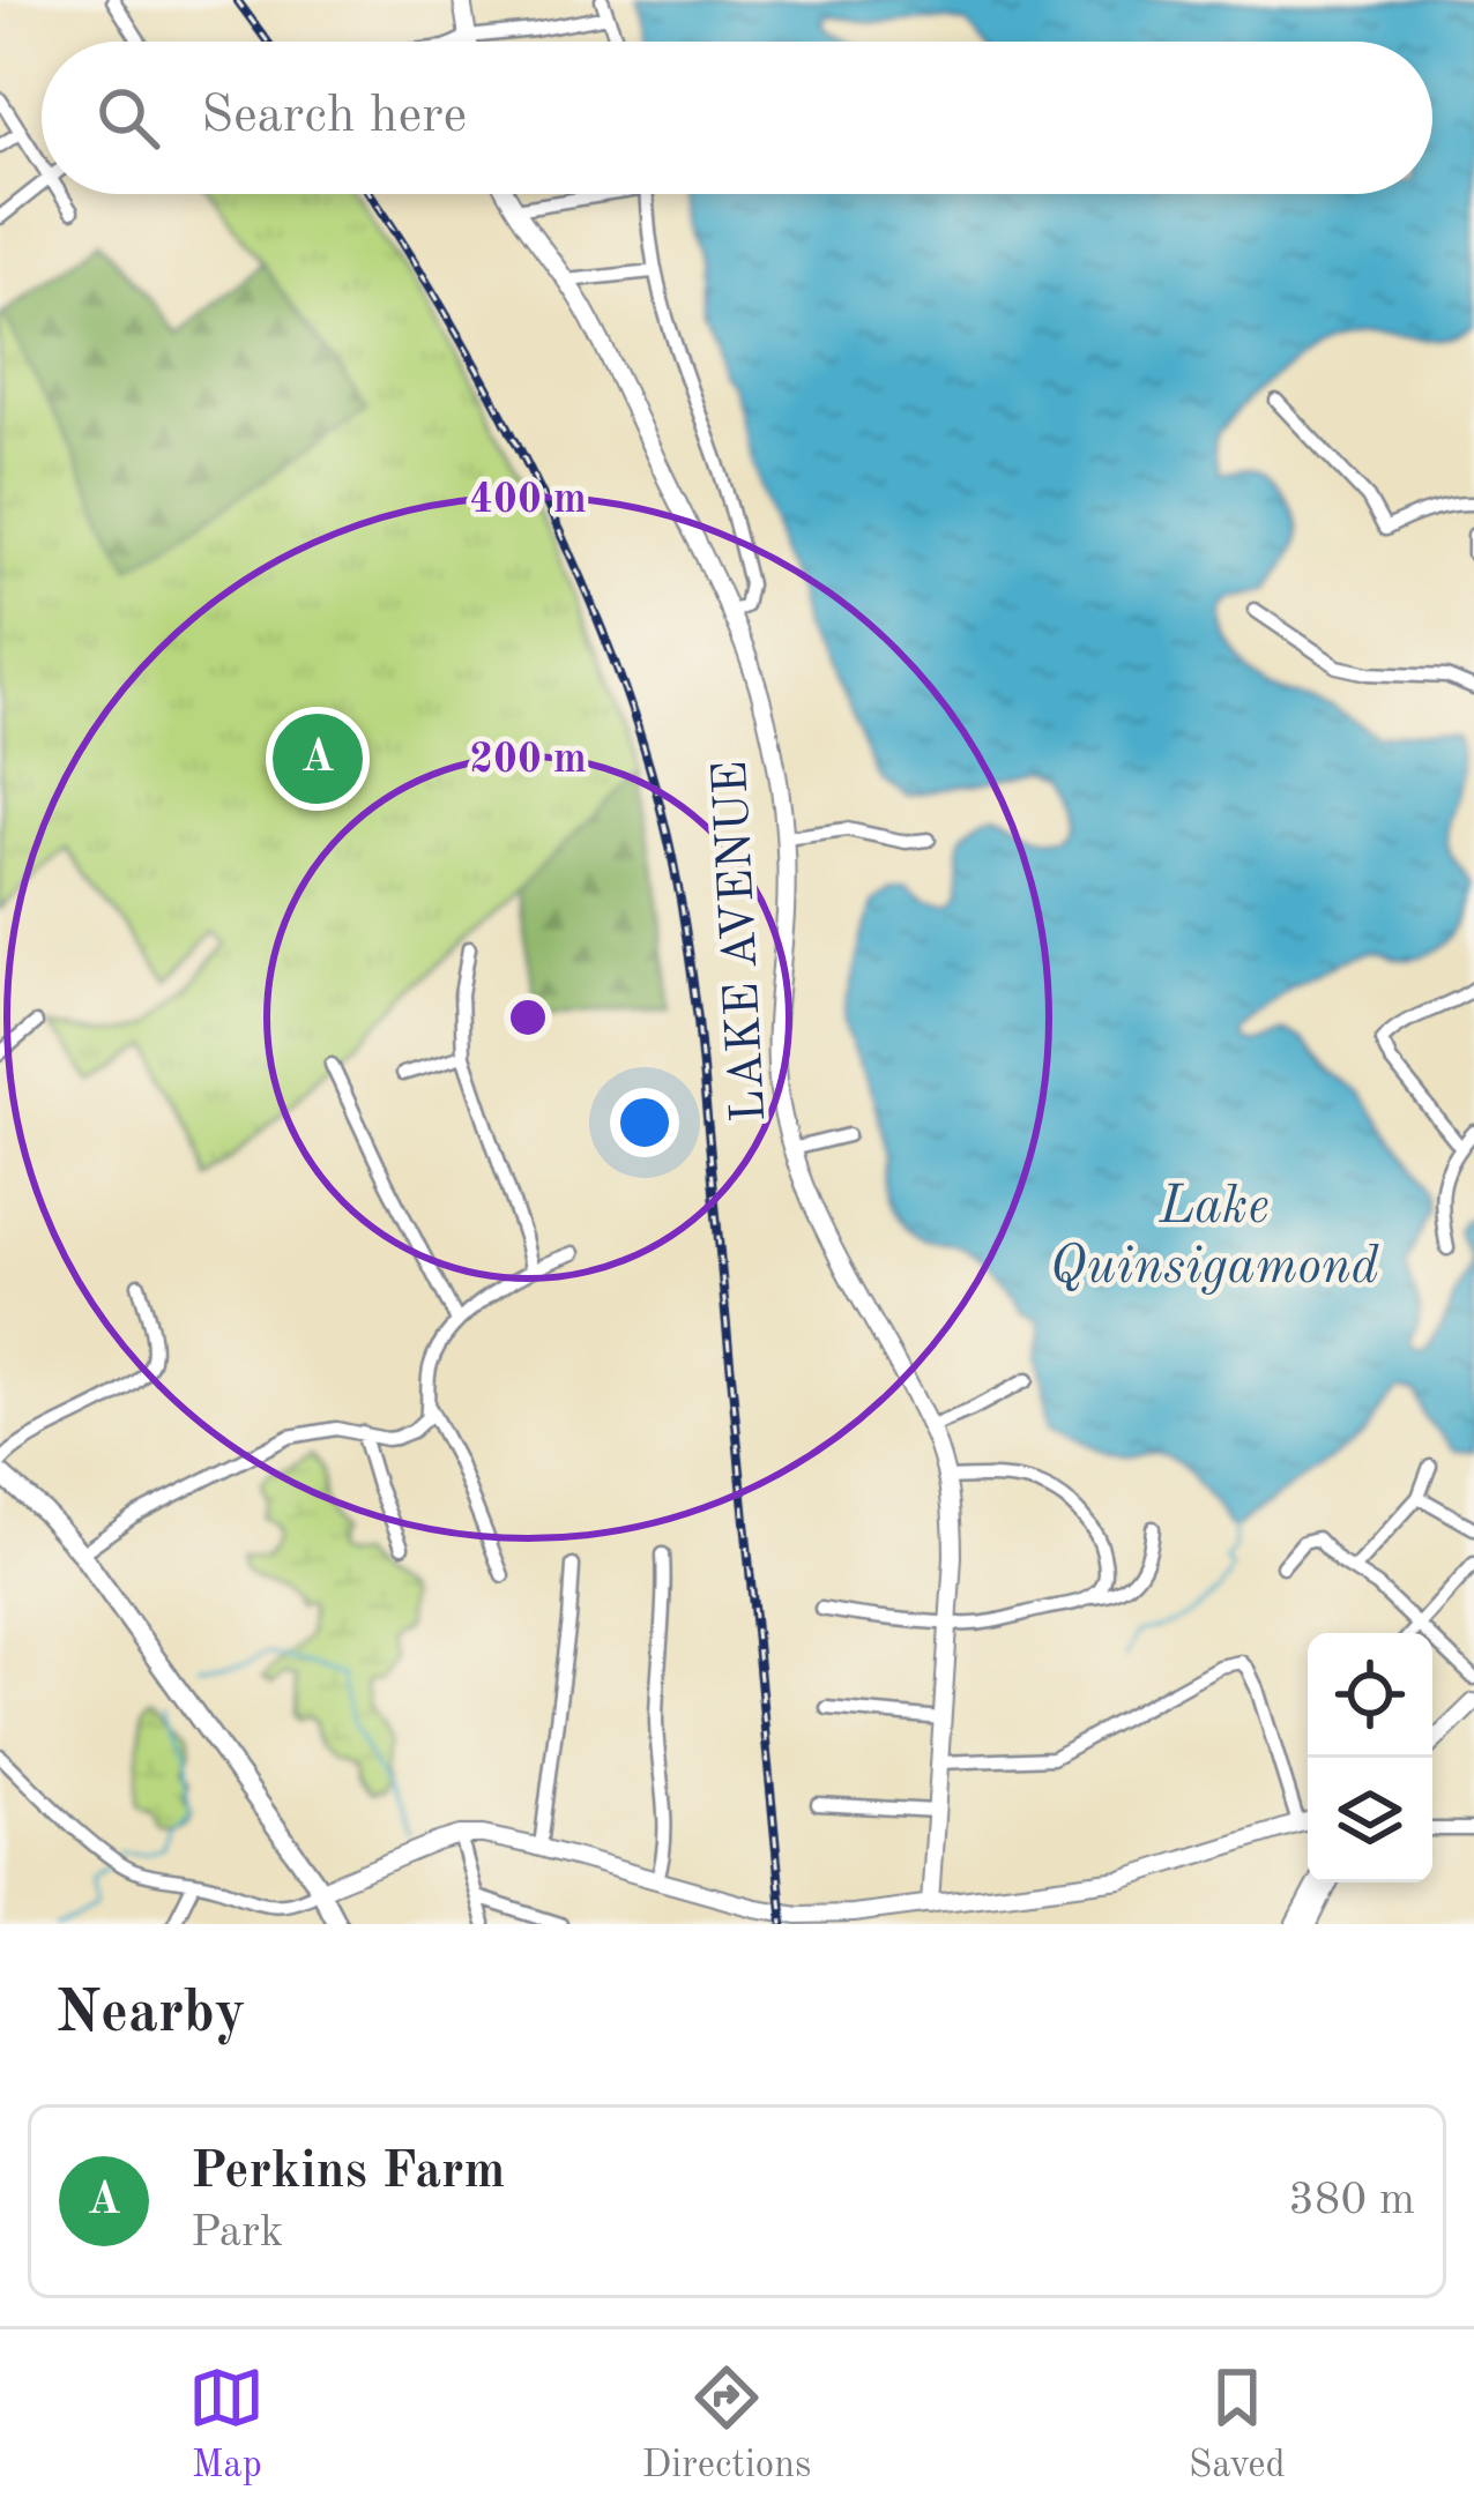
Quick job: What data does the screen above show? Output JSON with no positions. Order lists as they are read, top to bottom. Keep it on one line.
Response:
{"streets":{"main road":["LAKE AVENUE"]},"water":["Lake Quinsigamond"],"page":{"search":"Search here","pins":"A","heading":"Nearby","list":[{"mark":"A","name":"Perkins Farm","note":"Park","value":"380 m"}],"nav":["Map","Directions","Saved"]},"rings":["400 m","200 m"]}
